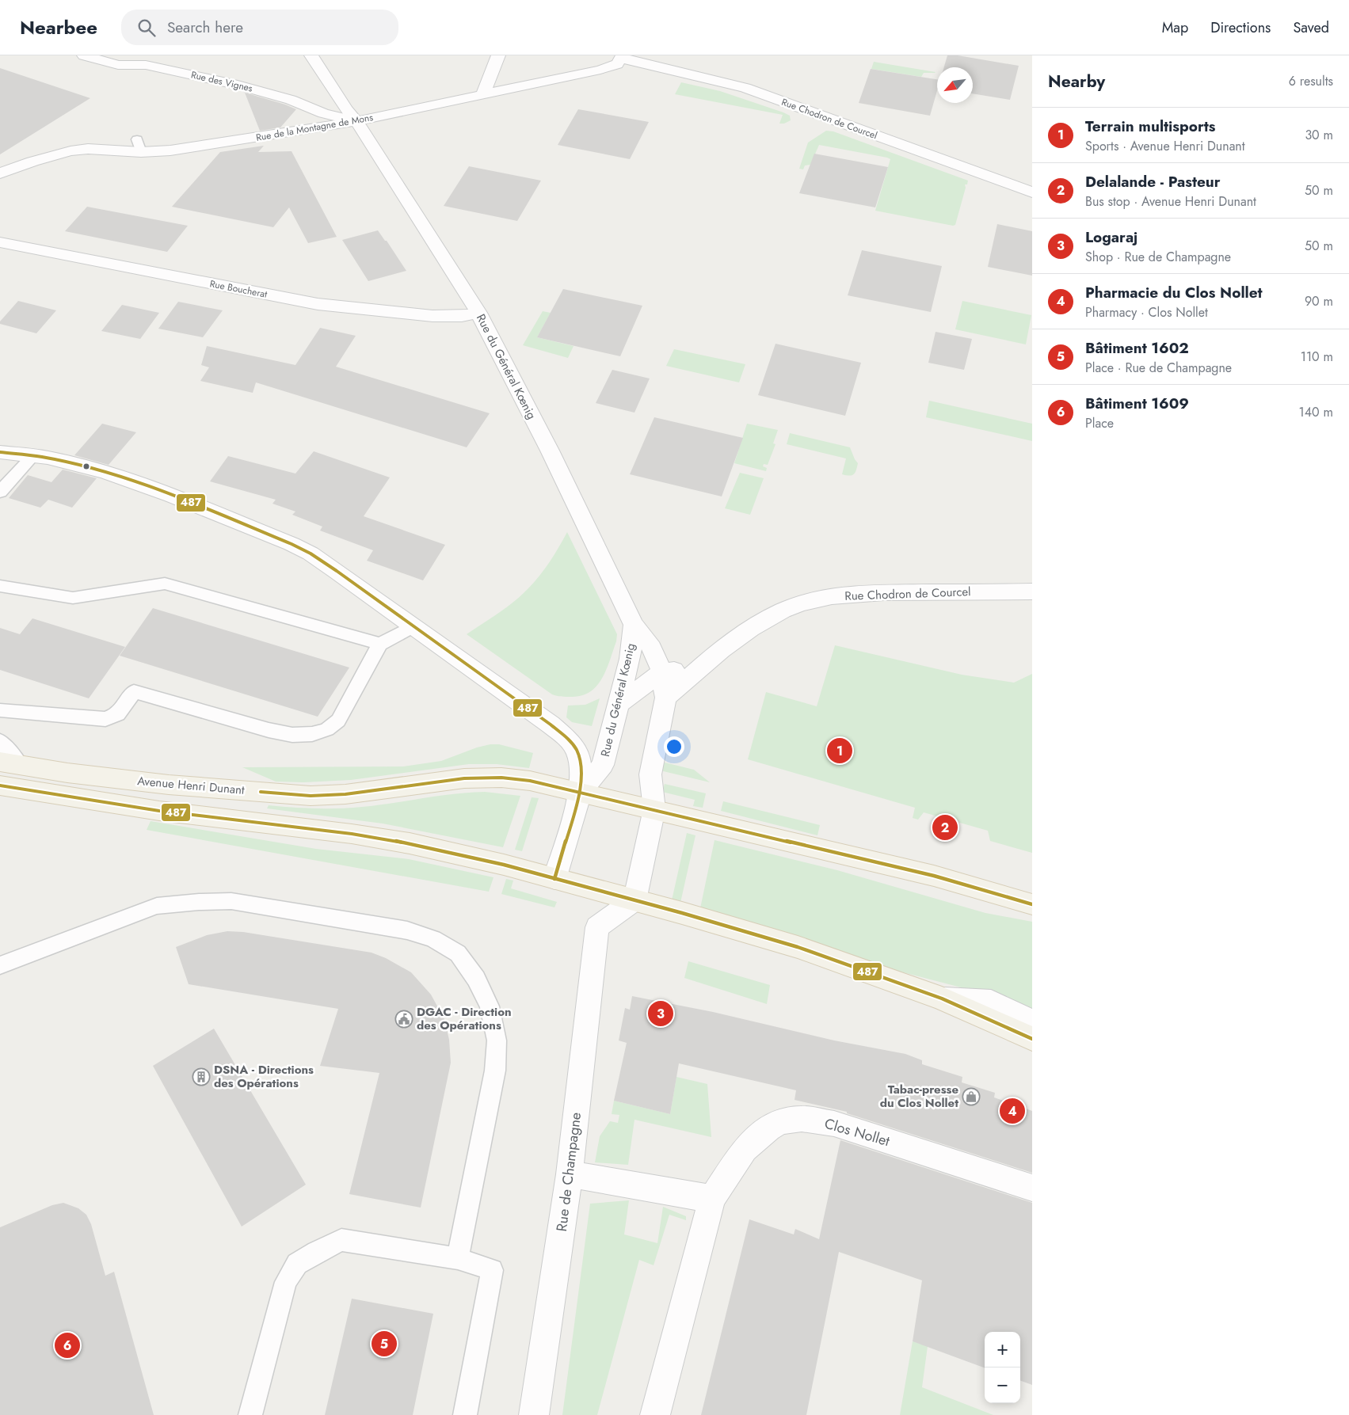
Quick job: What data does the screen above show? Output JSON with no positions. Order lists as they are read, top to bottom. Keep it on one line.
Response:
{"streets":{"main road":["Avenue Henri Dunant"],"street":["Rue des Vignes","Rue Chodron de Courcel","Rue de la Montagne de Mons","Rue Boucherat","Rue du Général Kœnig","Clos Nollet","Rue de Champagne"]},"crossings":[["Rue des Vignes","Rue de la Montagne de Mons"],["Rue des Vignes","Rue du Général Kœnig"],["Rue Chodron de Courcel","Rue de la Montagne de Mons"],["Rue Chodron de Courcel","Rue du Général Kœnig"],["Rue de la Montagne de Mons","Rue du Général Kœnig"],["Rue Boucherat","Rue du Général Kœnig"],["Rue du Général Kœnig","Avenue Henri Dunant"],["Rue du Général Kœnig","Rue de Champagne"]],"places":{"public building":["DGAC - Direction des Opérations"],"building":["DSNA - Directions des Opérations"],"shop":["Tabac-presse du Clos Nollet"]},"lines":["transit line 487"],"north":"bottom left","page":{"header":"Nearbee","search":"Search here","nav":["Map","Directions","Saved"],"heading":["Nearby","6 results"],"list":[{"mark":"1","name":"Terrain multisports","note":"Sports · Avenue Henri Dunant","value":"30 m"},{"mark":"2","name":"Delalande - Pasteur","note":"Bus stop · Avenue Henri Dunant","value":"50 m"},{"mark":"3","name":"Logaraj","note":"Shop · Rue de Champagne","value":"50 m"},{"mark":"4","name":"Pharmacie du Clos Nollet","note":"Pharmacy · Clos Nollet","value":"90 m"},{"mark":"5","name":"Bâtiment 1602","note":"Place · Rue de Champagne","value":"110 m"},{"mark":"6","name":"Bâtiment 1609","note":"Place","value":"140 m"}],"pins":["1","2","3","4","5","6"],"map_buttons":["+","−"]}}
